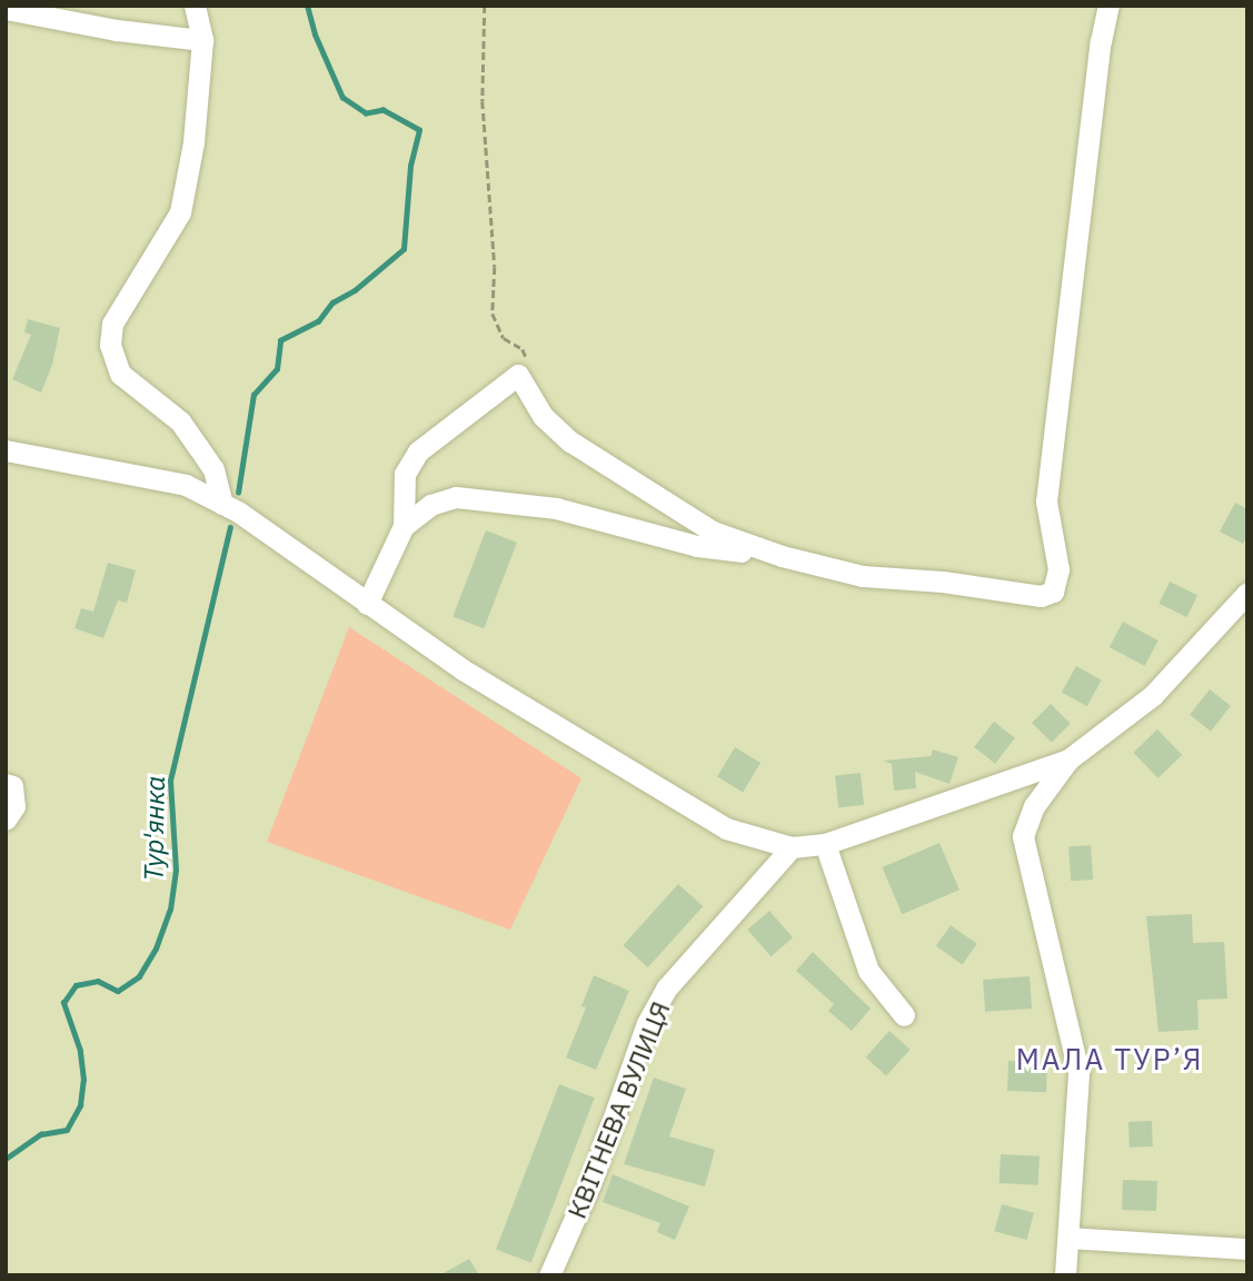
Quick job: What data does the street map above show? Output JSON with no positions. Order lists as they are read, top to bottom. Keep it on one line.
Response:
{"streets":{"street":["КВІТНЕВА ВУЛИЦЯ"]},"districts":["МАЛА ТУР’Я"],"water":["Тур'янка"]}
